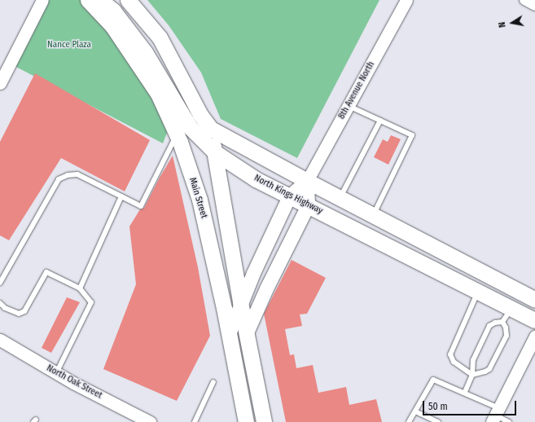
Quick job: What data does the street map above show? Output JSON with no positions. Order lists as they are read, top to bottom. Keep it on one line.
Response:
{"streets":{"main road":["North Kings Highway","Main Street"],"street":["8th Avenue North","North Oak Street"]},"parks":["Nance Plaza"],"scale_bar":"50 m","north":"left"}
